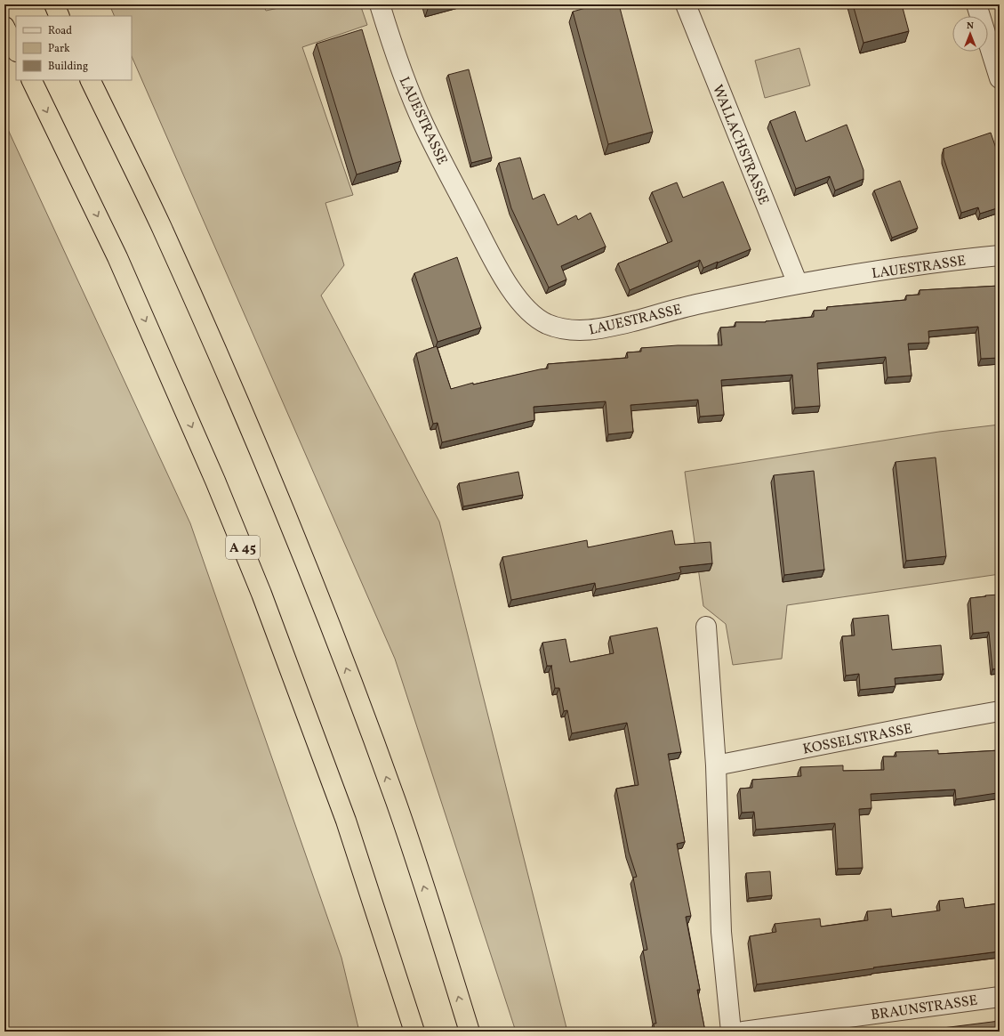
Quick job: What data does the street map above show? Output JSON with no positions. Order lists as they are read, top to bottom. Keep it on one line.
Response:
{"streets":{"highway":["A 45"],"street":["LAUESTRASSE","WALLACHSTRASSE","KOSSELSTRASSE","BRAUNSTRASSE"]},"crossings":[["LAUESTRASSE","WALLACHSTRASSE"]],"legend":["Road","Park","Building"],"north":"top"}
